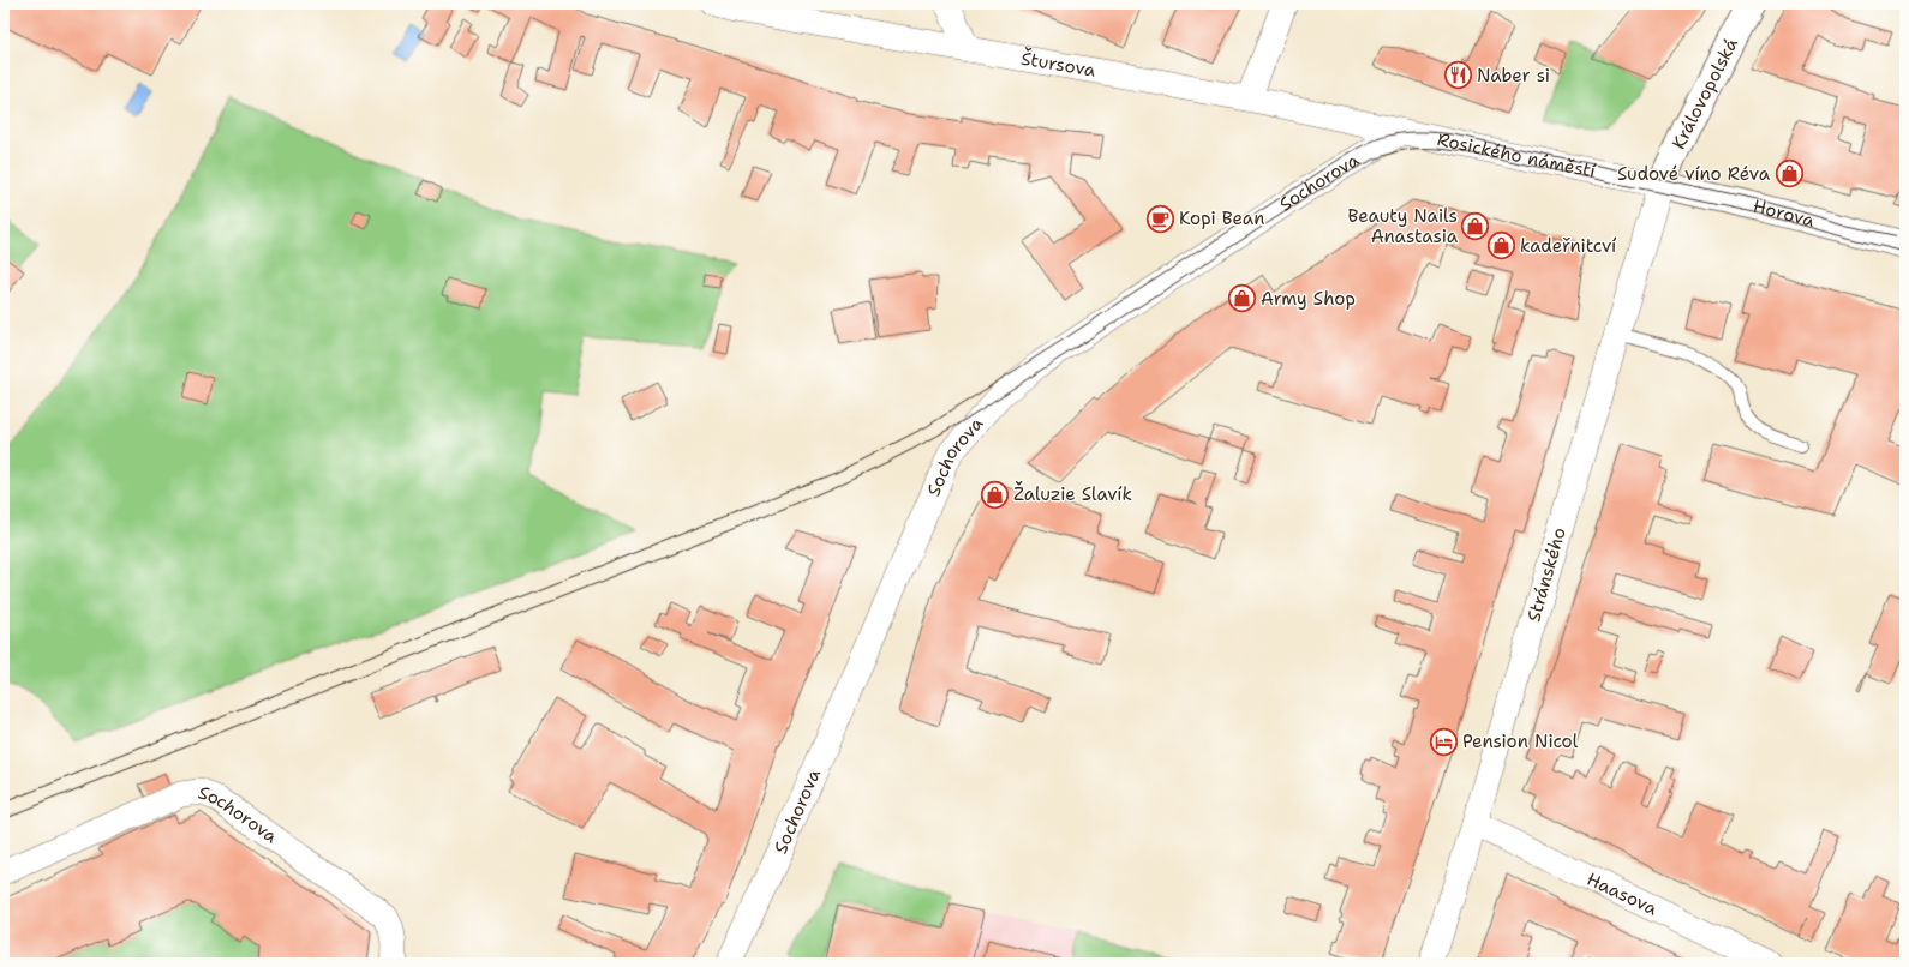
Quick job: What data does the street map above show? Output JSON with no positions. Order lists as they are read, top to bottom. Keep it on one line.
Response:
{"streets":{"street":["Štursova","Královopolská","Rosického náměstí","Sochorova","Horova","Stránského","Haasova"]},"crossings":[["Štursova","Rosického náměstí"],["Štursova","Sochorova"],["Královopolská","Rosického náměstí"],["Královopolská","Horova"],["Královopolská","Stránského"],["Rosického náměstí","Sochorova"],["Rosického náměstí","Horova"],["Rosického náměstí","Stránského"],["Horova","Stránského"],["Stránského","Haasova"]],"places":{"restaurant":["Naber si"],"shop":["Sudové víno Réva","Beauty Nails Anastasia","kadeřnitcví","Army Shop","Žaluzie Slavík"],"cafe":["Kopi Bean"],"hotel":["Pension Nicol"]}}
